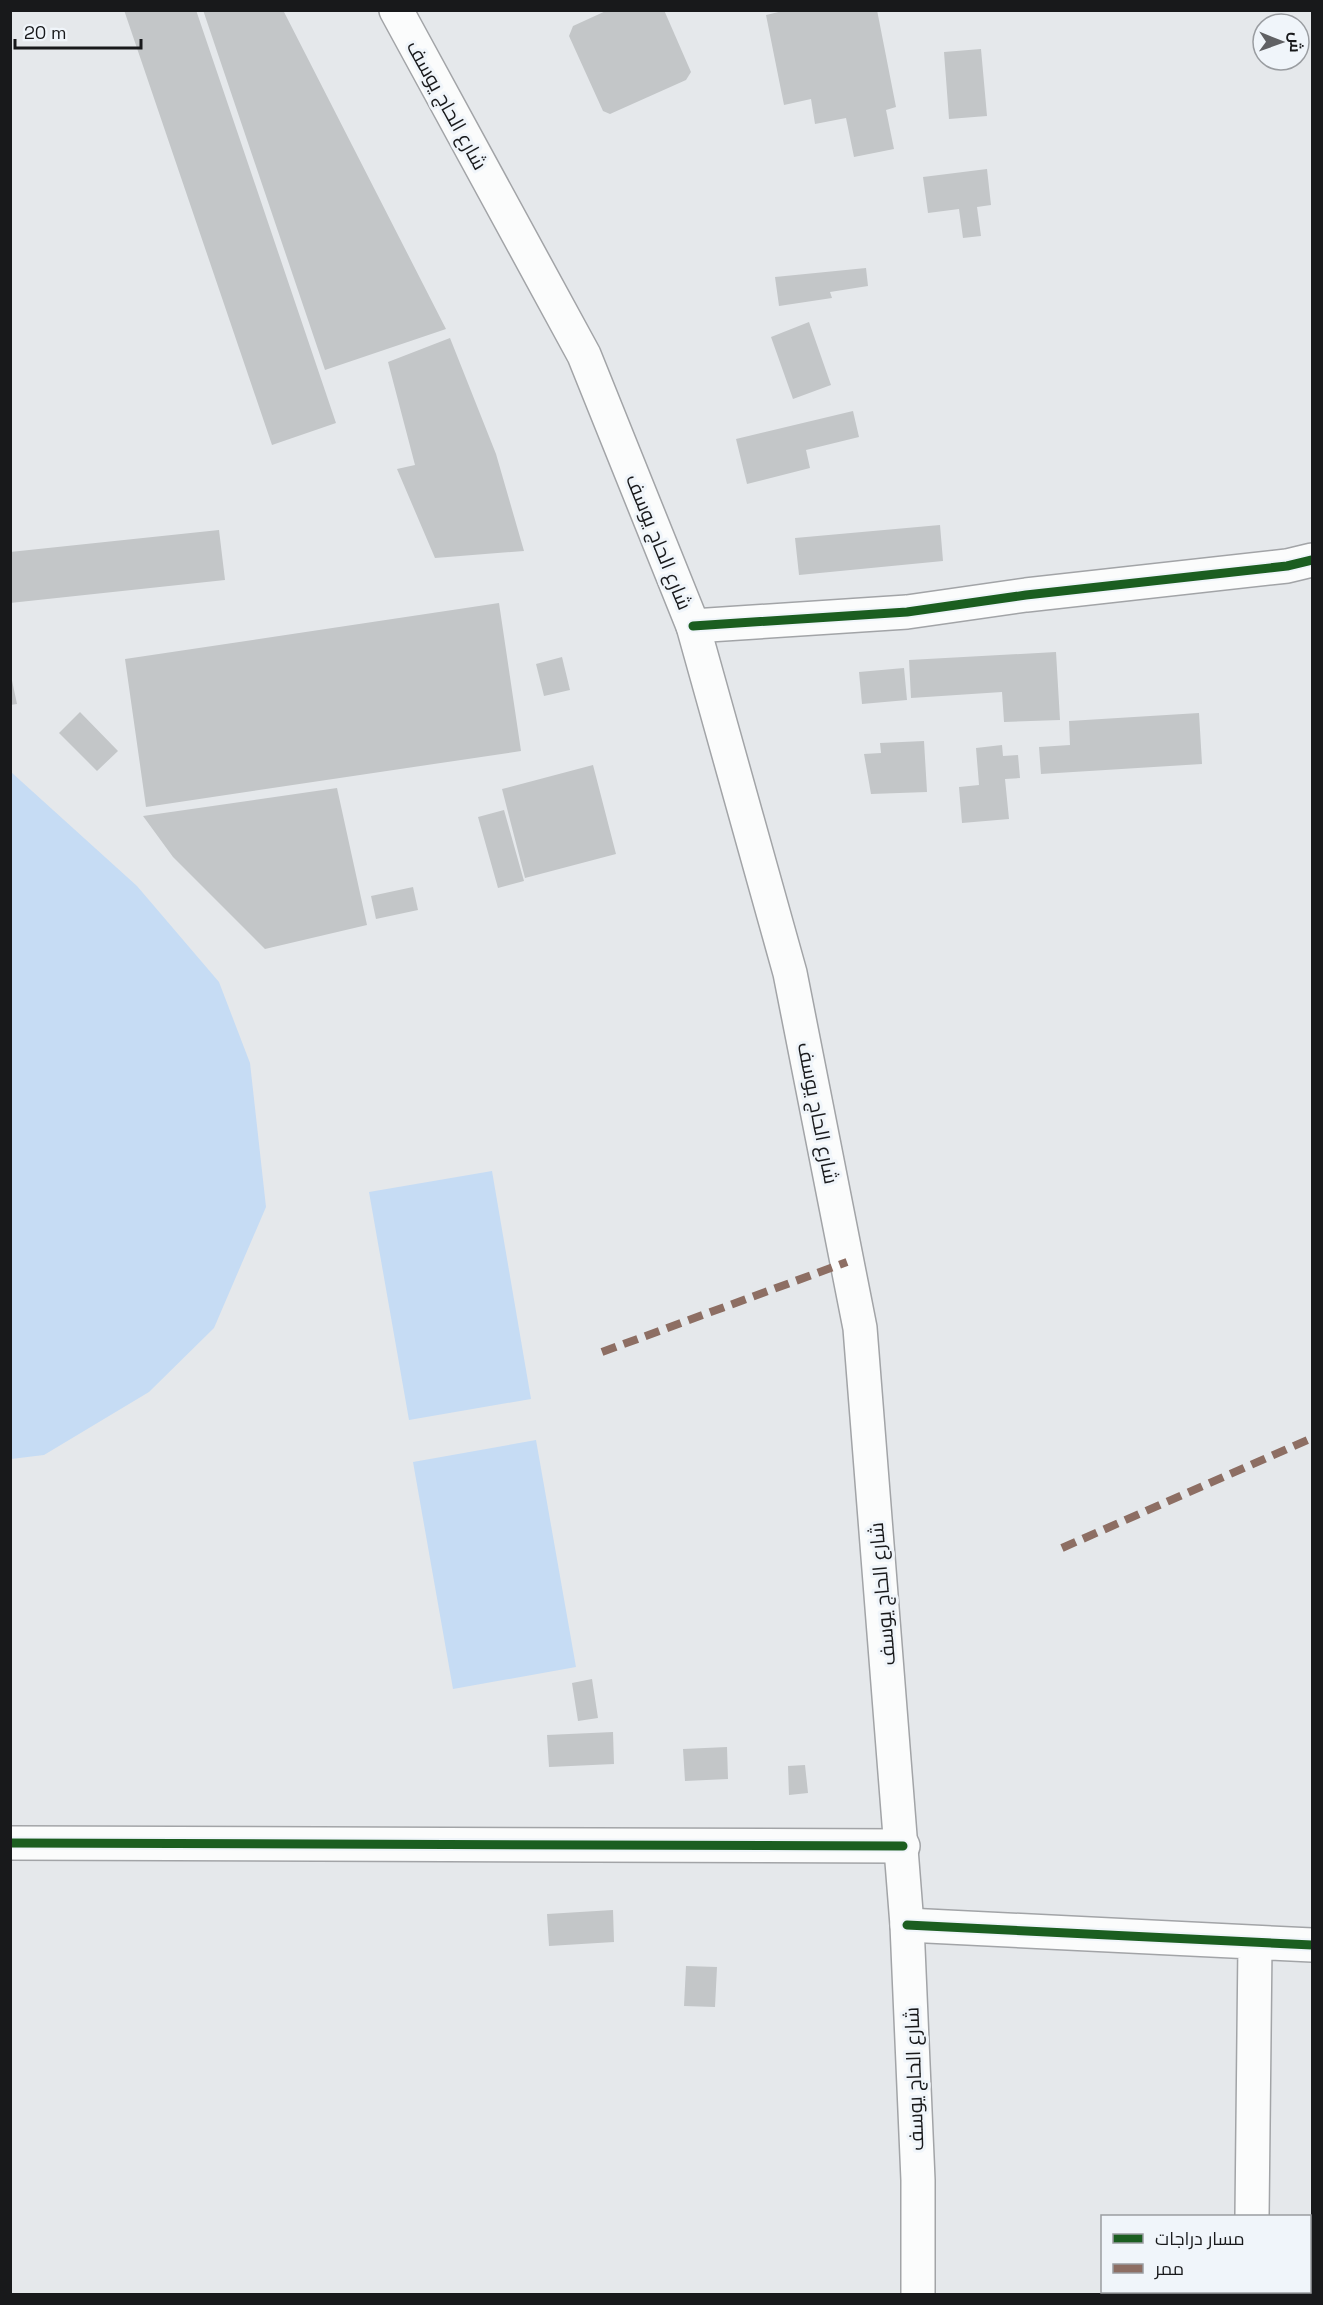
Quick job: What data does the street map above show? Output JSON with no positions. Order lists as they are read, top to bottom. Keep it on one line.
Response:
{"streets":{"main road":["شارع الحاج يوسف"]},"legend":["مسار دراجات","ممر"],"scale_bar":"20 m","north":"right"}
